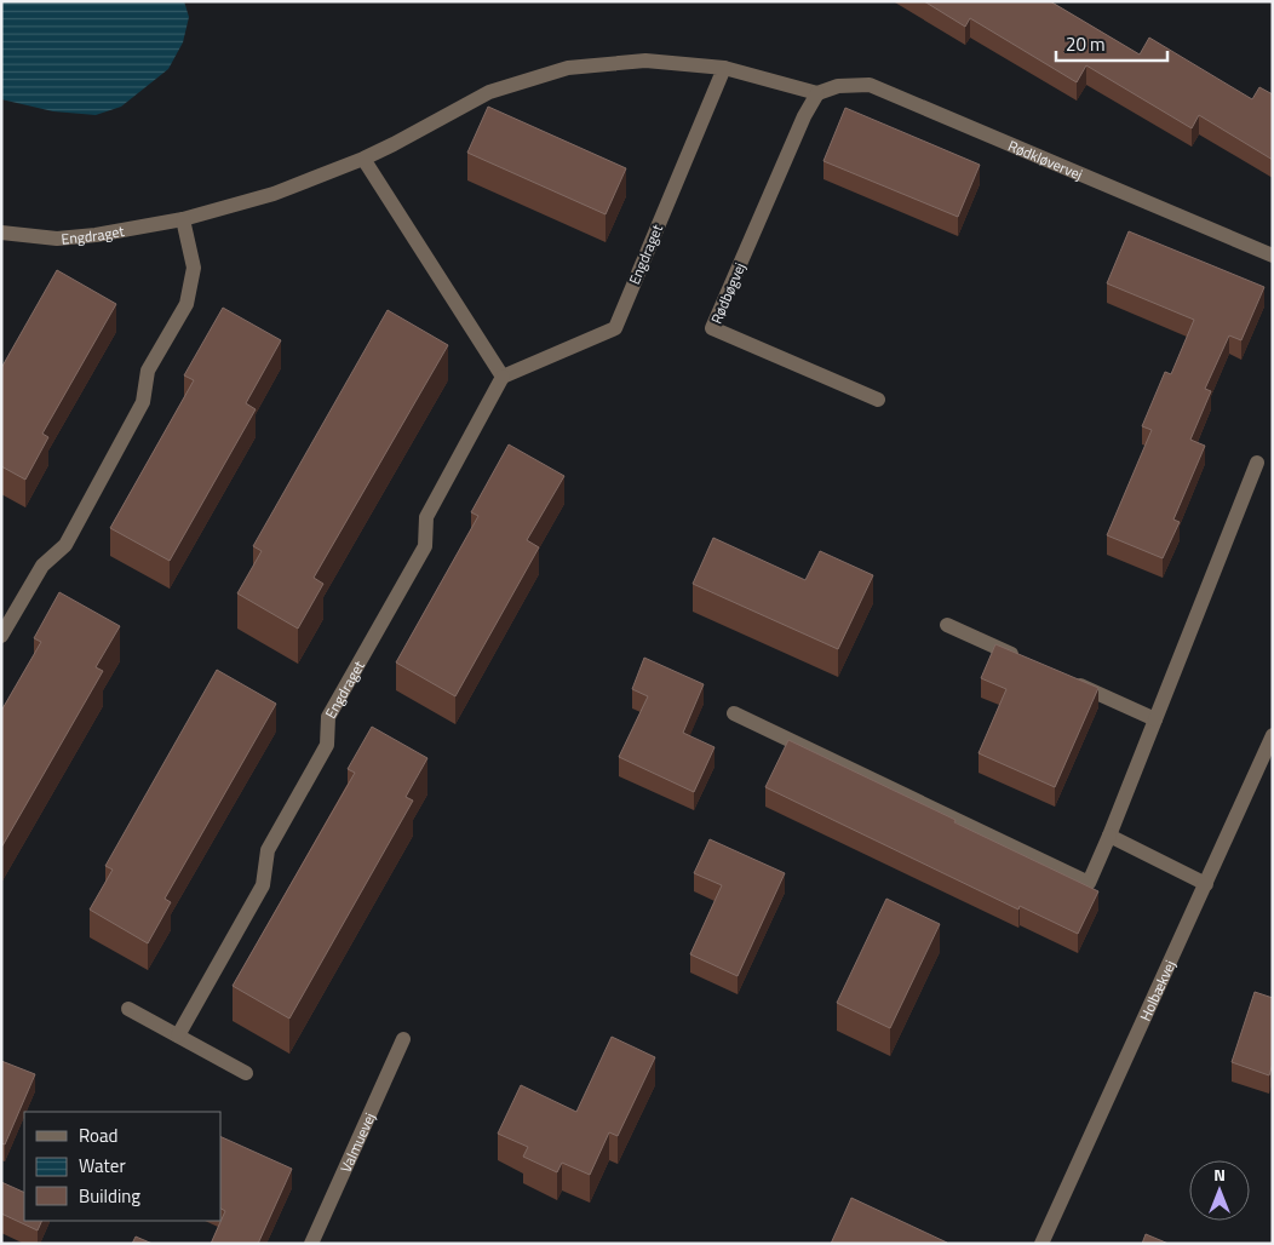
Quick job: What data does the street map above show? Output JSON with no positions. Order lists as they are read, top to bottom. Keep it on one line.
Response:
{"streets":{"street":["Rødkløvervej","Engdraget","Rødbøgvej","Holbækvej","Valmuevej"]},"crossings":[["Rødkløvervej","Engdraget"],["Rødkløvervej","Rødbøgvej"],["Engdraget","Rødbøgvej"]],"legend":["Road","Water","Building"],"scale_bar":"20 m","north":"top"}
